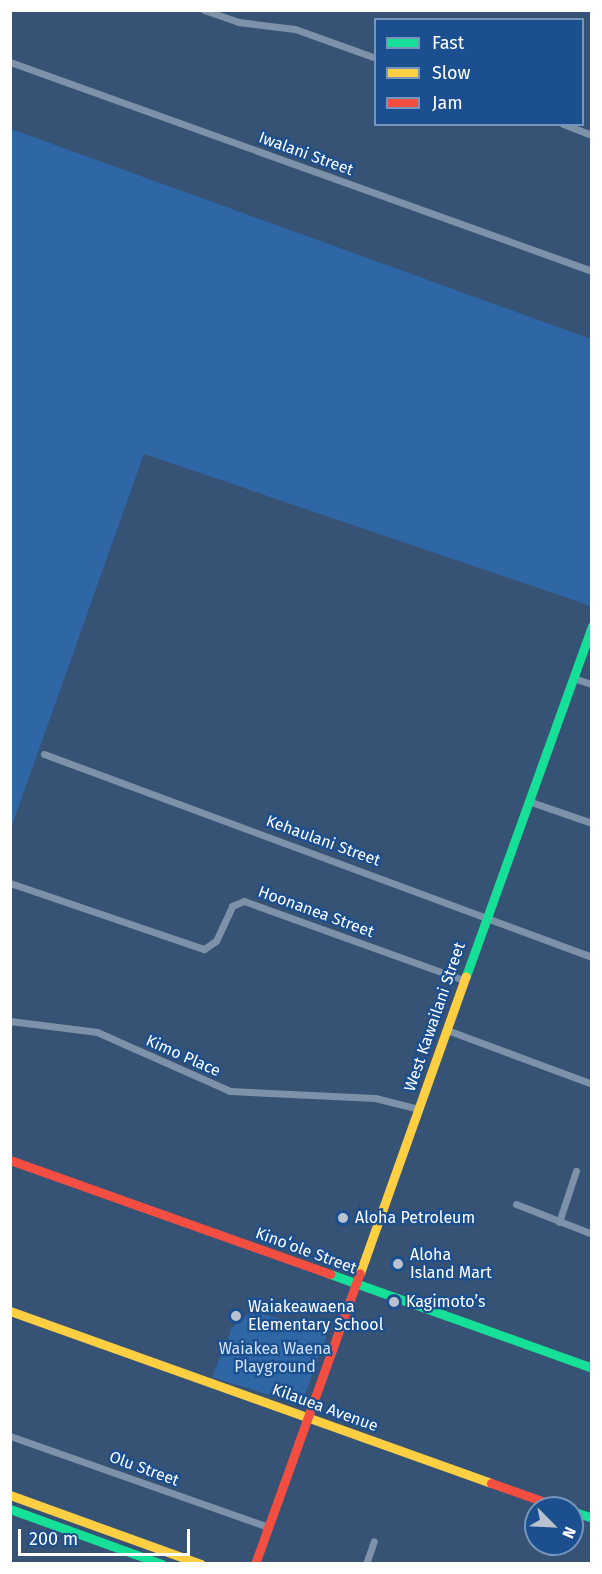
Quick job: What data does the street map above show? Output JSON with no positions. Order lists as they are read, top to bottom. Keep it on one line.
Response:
{"streets":{"main road":["West Kawailani Street","Kinoʻole Street","Kilauea Avenue"],"street":["Iwalani Street","Kehaulani Street","Hoonanea Street","Kimo Place","Olu Street"]},"crossings":[["Kehaulani Street","West Kawailani Street"],["Hoonanea Street","West Kawailani Street"],["West Kawailani Street","Kimo Place"],["West Kawailani Street","Kinoʻole Street"],["West Kawailani Street","Kilauea Avenue"],["West Kawailani Street","Olu Street"]],"parks":["Waiakea Waena Playground"],"places":["Aloha Petroleum","Aloha Island Mart","Kagimoto’s","Waiakeawaena Elementary School"],"legend":["Fast","Slow","Jam"],"scale_bar":"200 m","north":"bottom right"}
